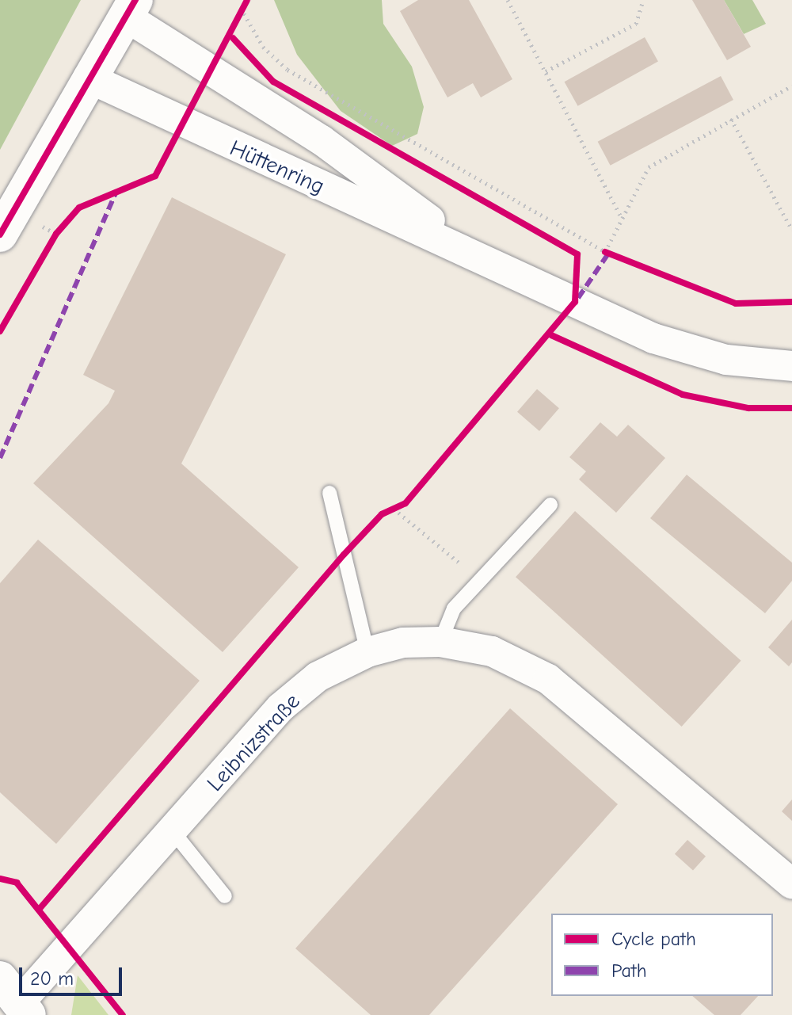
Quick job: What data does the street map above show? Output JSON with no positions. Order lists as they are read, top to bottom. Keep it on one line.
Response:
{"streets":{"street":["Hüttenring","Leibnizstraße"]},"legend":["Cycle path","Path"],"scale_bar":"20 m"}
